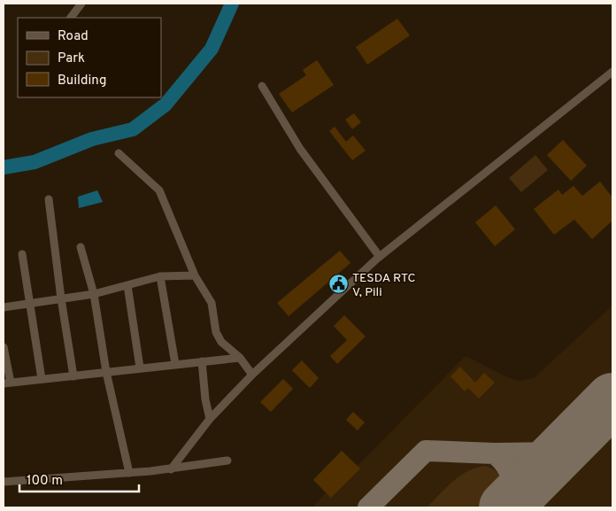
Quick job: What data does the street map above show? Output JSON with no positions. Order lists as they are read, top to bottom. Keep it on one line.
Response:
{"places":{"public building":["TESDA RTC V, Pili"]},"legend":["Road","Park","Building"],"scale_bar":"100 m"}
